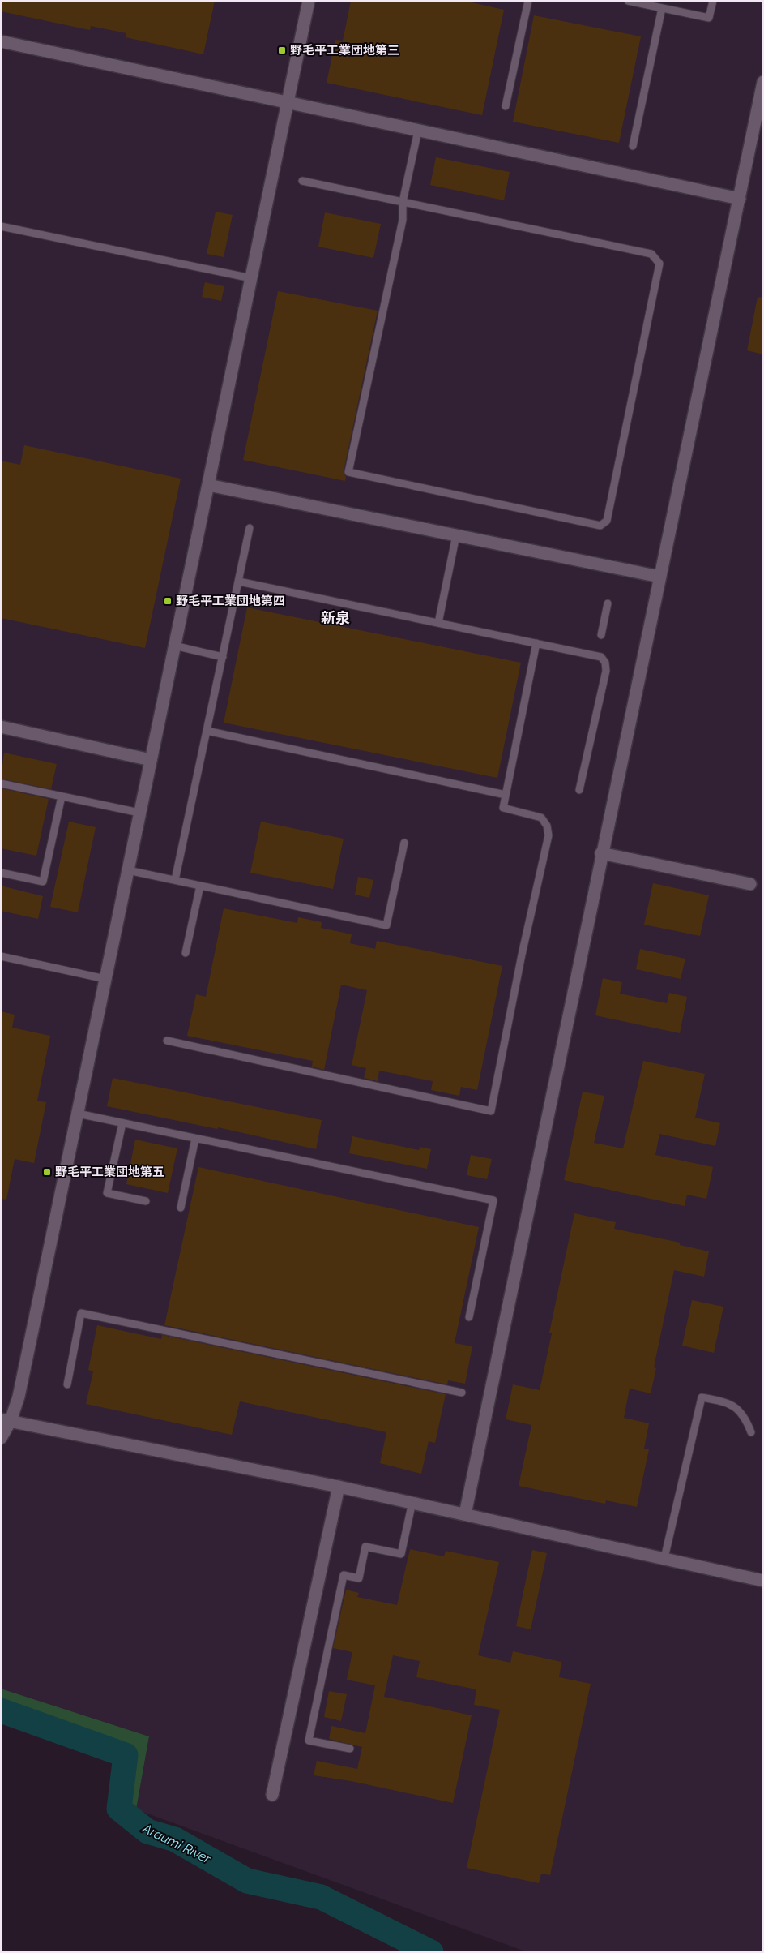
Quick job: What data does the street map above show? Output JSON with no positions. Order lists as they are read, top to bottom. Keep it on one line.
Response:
{"districts":["新泉"],"water":["Araumi River"],"places":{"transit":["野毛平工業団地第三","野毛平工業団地第四","野毛平工業団地第五"]}}
